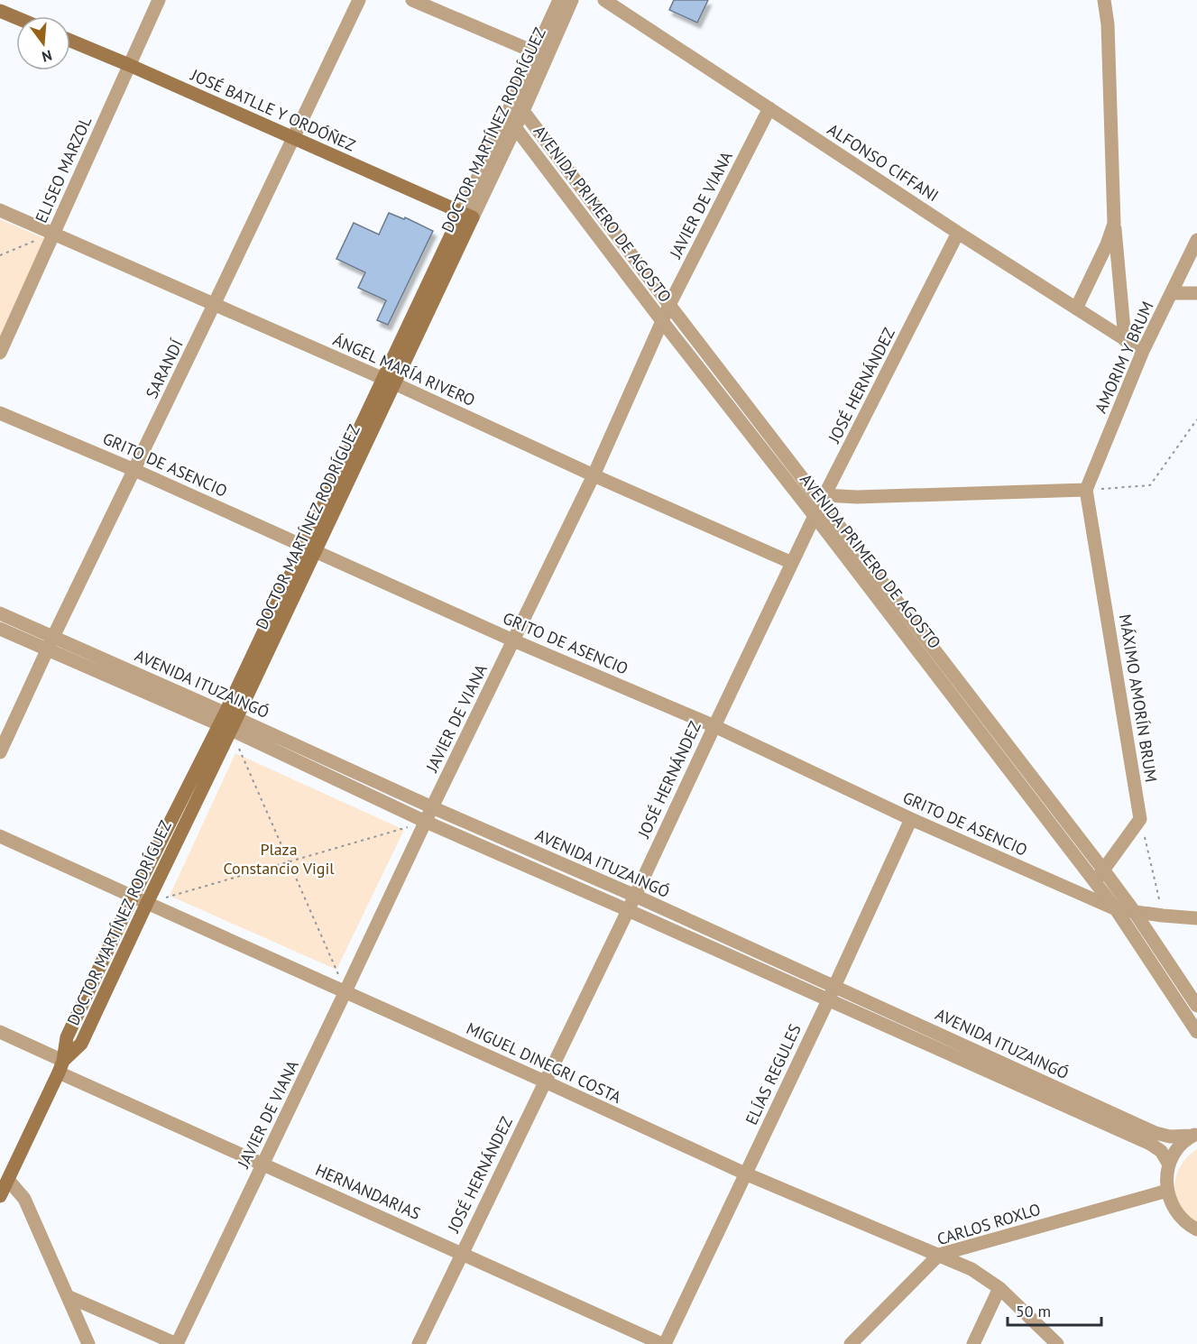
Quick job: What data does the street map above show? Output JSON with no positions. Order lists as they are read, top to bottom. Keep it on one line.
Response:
{"streets":{"main road":["JOSÉ BATLLE Y ORDÓÑEZ","DOCTOR MARTÍNEZ RODRÍGUEZ"],"street":["ALFONSO CIFFANI","ELISEO MARZOL","JAVIER DE VIANA","AVENIDA PRIMERO DE AGOSTO","AMORIM Y BRUM","SARANDÍ","ÁNGEL MARÍA RIVERO","JOSÉ HERNÁNDEZ","GRITO DE ASENCIO","AVENIDA ITUZAINGÓ","MÁXIMO AMORÍN BRUM","MIGUEL DINEGRI COSTA","ELÍAS REGULES","HERNANDARIAS","CARLOS ROXLO"]},"crossings":[["JOSÉ BATLLE Y ORDÓÑEZ","DOCTOR MARTÍNEZ RODRÍGUEZ"],["JOSÉ BATLLE Y ORDÓÑEZ","ELISEO MARZOL"],["JOSÉ BATLLE Y ORDÓÑEZ","SARANDÍ"],["DOCTOR MARTÍNEZ RODRÍGUEZ","AVENIDA PRIMERO DE AGOSTO"],["DOCTOR MARTÍNEZ RODRÍGUEZ","ÁNGEL MARÍA RIVERO"],["DOCTOR MARTÍNEZ RODRÍGUEZ","GRITO DE ASENCIO"],["DOCTOR MARTÍNEZ RODRÍGUEZ","AVENIDA ITUZAINGÓ"],["DOCTOR MARTÍNEZ RODRÍGUEZ","MIGUEL DINEGRI COSTA"],["DOCTOR MARTÍNEZ RODRÍGUEZ","HERNANDARIAS"],["ALFONSO CIFFANI","JAVIER DE VIANA"],["ALFONSO CIFFANI","AMORIM Y BRUM"],["ALFONSO CIFFANI","JOSÉ HERNÁNDEZ"],["ELISEO MARZOL","ÁNGEL MARÍA RIVERO"],["JAVIER DE VIANA","AVENIDA PRIMERO DE AGOSTO"],["JAVIER DE VIANA","ÁNGEL MARÍA RIVERO"],["JAVIER DE VIANA","GRITO DE ASENCIO"],["JAVIER DE VIANA","AVENIDA ITUZAINGÓ"],["JAVIER DE VIANA","MIGUEL DINEGRI COSTA"],["JAVIER DE VIANA","HERNANDARIAS"],["AVENIDA PRIMERO DE AGOSTO","JOSÉ HERNÁNDEZ"],["AVENIDA PRIMERO DE AGOSTO","GRITO DE ASENCIO"],["AMORIM Y BRUM","MÁXIMO AMORÍN BRUM"],["SARANDÍ","ÁNGEL MARÍA RIVERO"],["SARANDÍ","GRITO DE ASENCIO"],["SARANDÍ","AVENIDA ITUZAINGÓ"],["ÁNGEL MARÍA RIVERO","JOSÉ HERNÁNDEZ"],["JOSÉ HERNÁNDEZ","GRITO DE ASENCIO"],["JOSÉ HERNÁNDEZ","AVENIDA ITUZAINGÓ"],["JOSÉ HERNÁNDEZ","MIGUEL DINEGRI COSTA"],["JOSÉ HERNÁNDEZ","HERNANDARIAS"],["GRITO DE ASENCIO","ELÍAS REGULES"],["AVENIDA ITUZAINGÓ","ELÍAS REGULES"],["MIGUEL DINEGRI COSTA","ELÍAS REGULES"],["MIGUEL DINEGRI COSTA","CARLOS ROXLO"],["ELÍAS REGULES","HERNANDARIAS"]],"parks":["Plaza Constancio Vigil"],"scale_bar":"50 m","north":"bottom"}
